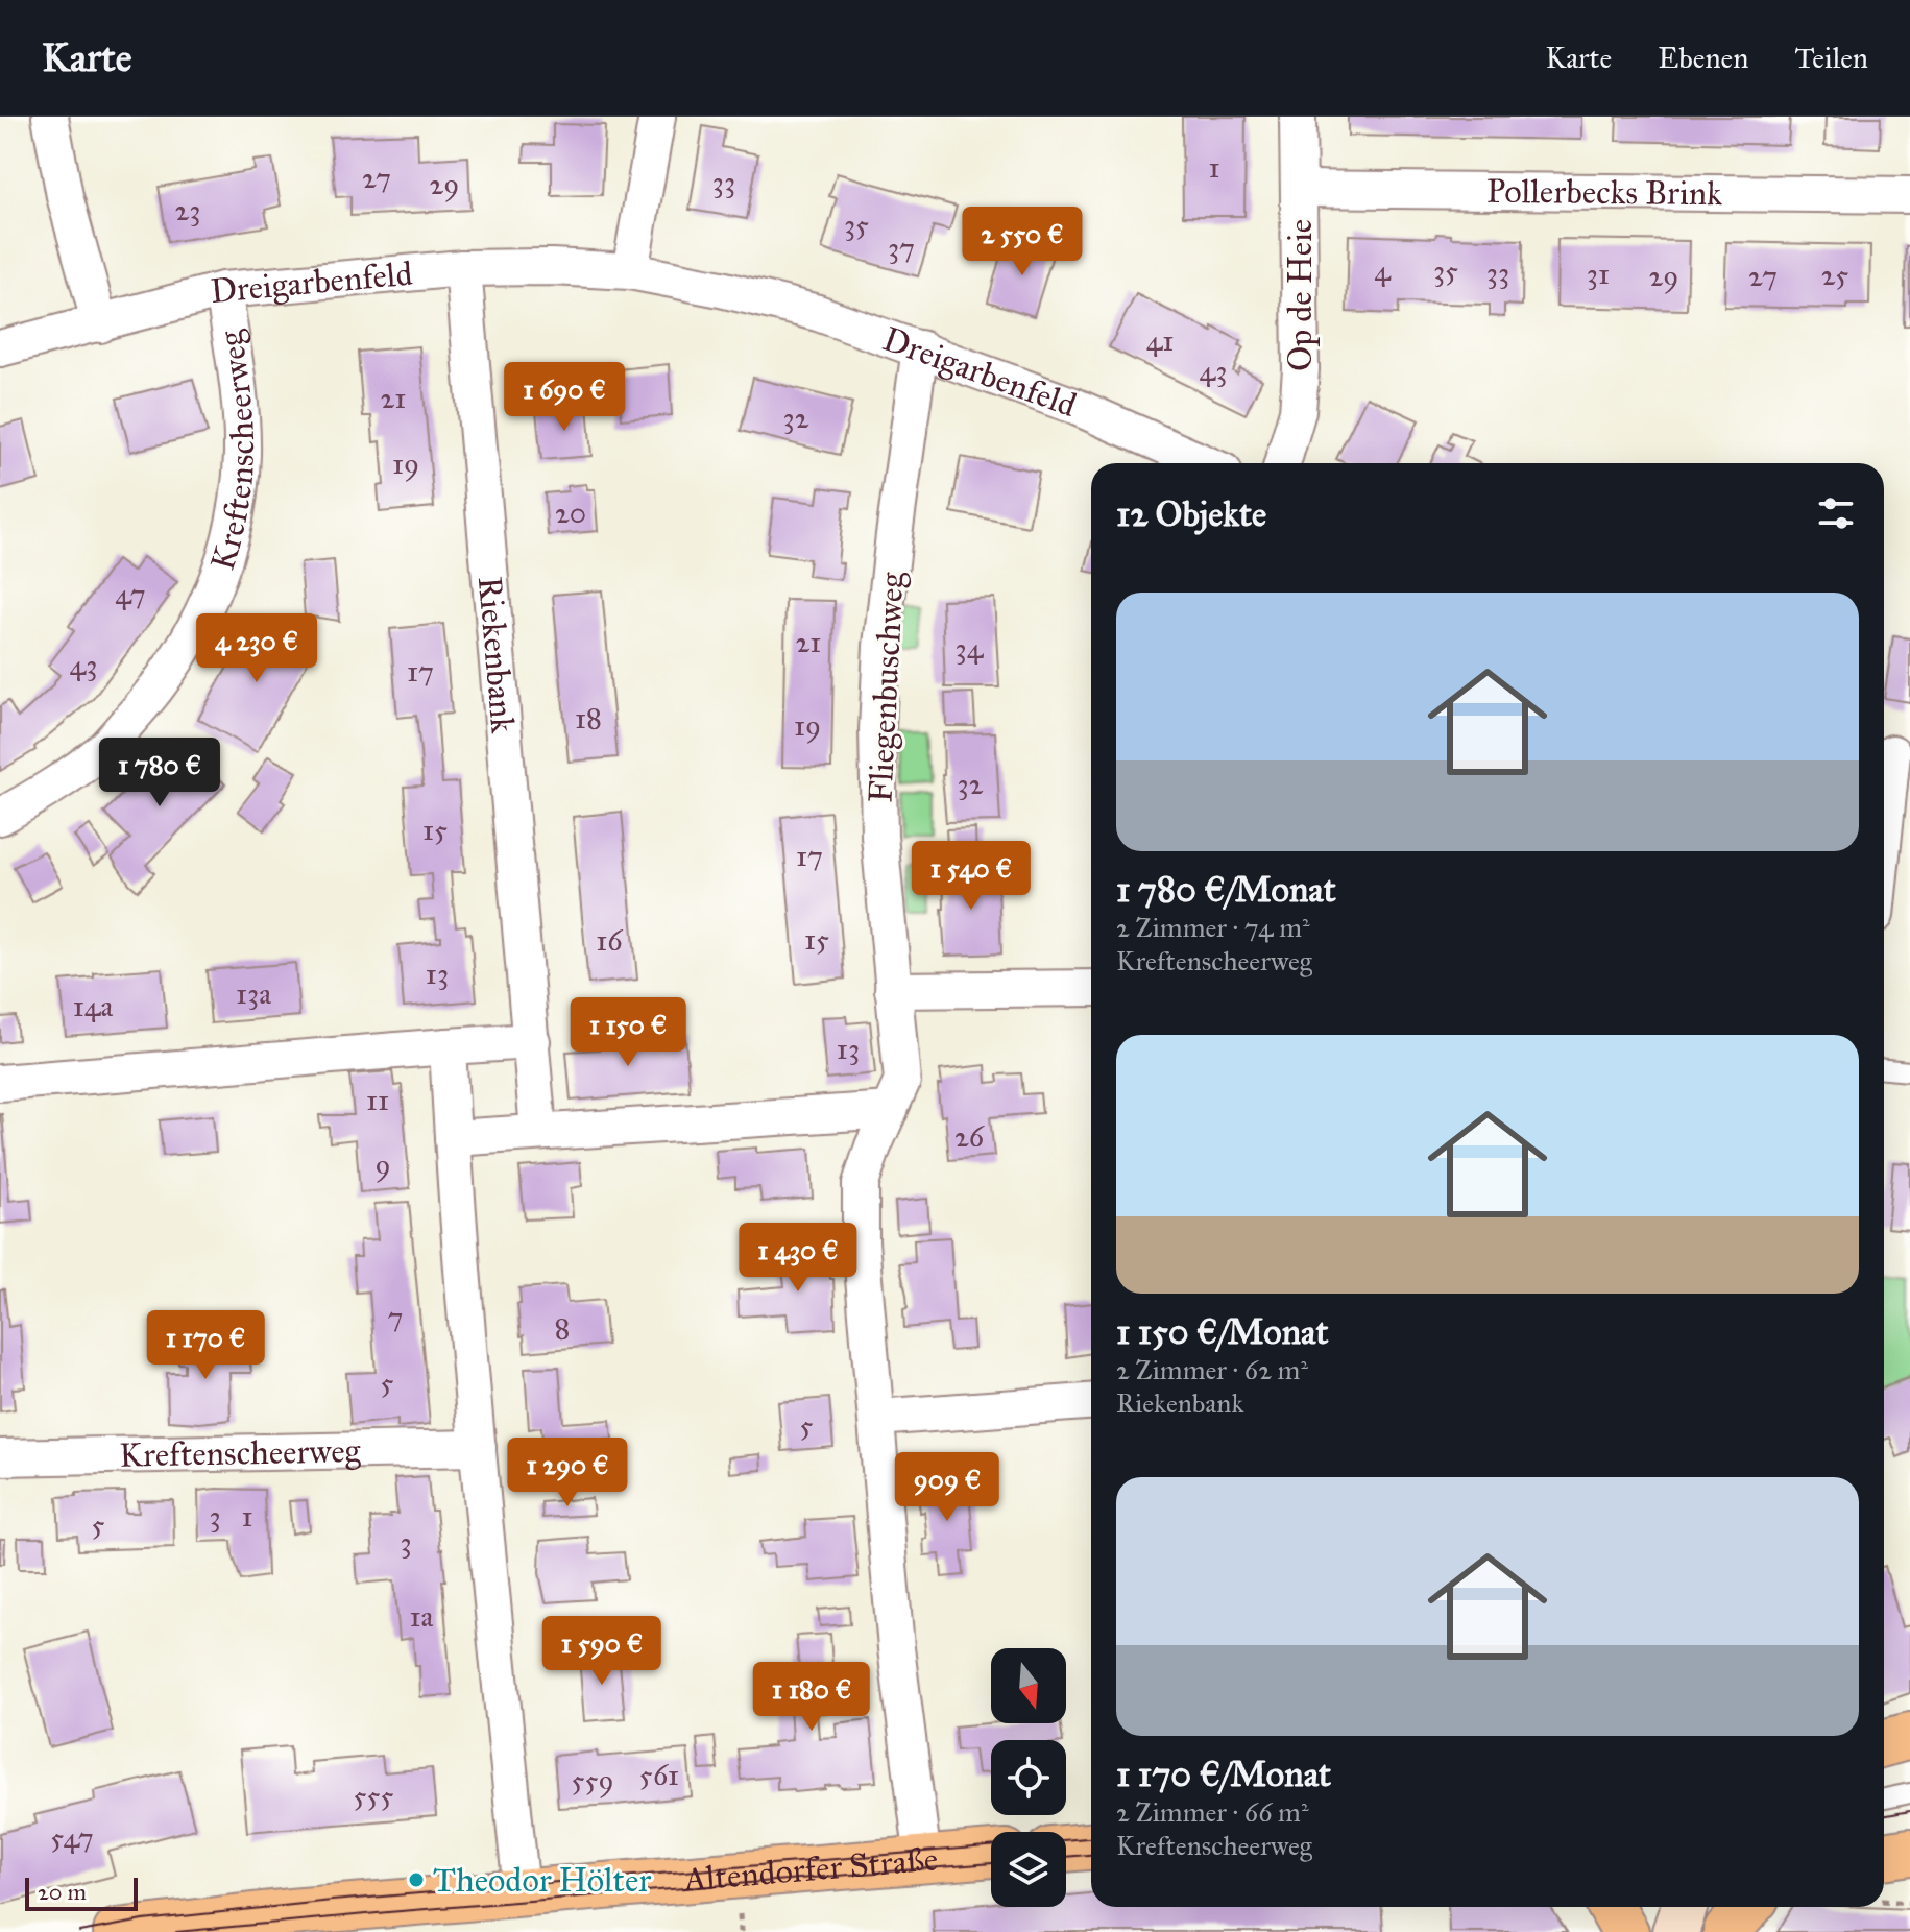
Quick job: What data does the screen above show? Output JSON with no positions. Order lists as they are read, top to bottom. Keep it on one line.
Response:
{"streets":{"main road":["Altendorfer Straße"],"street":["Pollerbecks Brink","Dreigarbenfeld","Op de Heie","Kreftenscheerweg","Riekenbank","Fliegenbuschweg"]},"crossings":[["Pollerbecks Brink","Op de Heie"],["Dreigarbenfeld","Kreftenscheerweg"],["Dreigarbenfeld","Riekenbank"],["Dreigarbenfeld","Fliegenbuschweg"],["Fliegenbuschweg","Altendorfer Straße"]],"places":["Theodor Hölter"],"house_numbers":["1","27","33","29","23","35","37","4","35","33","31","25","29","27","41","43","21","32","19","20","47","21","34","43","17","18","19","32","15","17","15","16","13","13a","14a","13","11","26","9","7","8","5","5","3","1","5","3","1a","561","559","555","547"],"scale_bar":"20 m","north":"bottom","page":{"header":"Karte","nav":["Karte","Ebenen","Teilen"],"price":["2 550 €","1 690 €","4 230 €","1 780 €","1 540 €","1 150 €","1 430 €","1 170 €","1 290 €","909 €","1 590 €","1 180 €"],"heading":"12 Objekte","list":[{"name":"1 780 €/Monat","note":"2 Zimmer · 74 m² · Kreftenscheerweg"},{"name":"1 150 €/Monat","note":"2 Zimmer · 62 m² · Riekenbank"},{"name":"1 170 €/Monat","note":"2 Zimmer · 66 m² · Kreftenscheerweg"}],"scale":"20 m"}}
